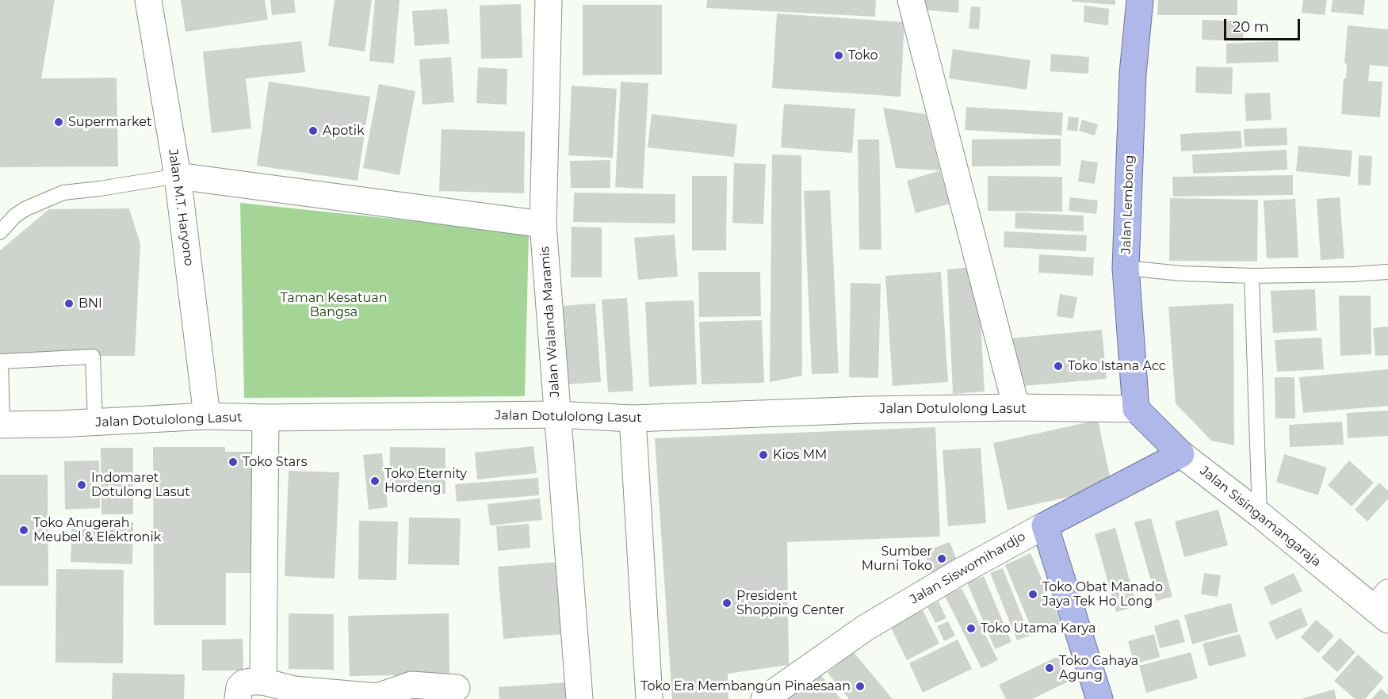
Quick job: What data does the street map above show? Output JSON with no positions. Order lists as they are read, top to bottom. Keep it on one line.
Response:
{"streets":{"highway":["Jalan Lembong","Jalan Sisingamangaraja","Jalan Siswomihardjo"],"street":["Jalan M.T. Haryono","Jalan Walanda Maramis","Jalan Dotulolong Lasut"]},"crossings":[["Jalan Lembong","Jalan Dotulolong Lasut"],["Jalan Lembong","Jalan Sisingamangaraja"],["Jalan M.T. Haryono","Jalan Dotulolong Lasut"],["Jalan Walanda Maramis","Jalan Dotulolong Lasut"],["Jalan Dotulolong Lasut","Jalan Sisingamangaraja"],["Jalan Sisingamangaraja","Jalan Siswomihardjo"]],"parks":["Taman Kesatuan Bangsa"],"places":["Toko","Supermarket","Apotik","BNI","Toko Istana Acc","Kios MM","Toko Stars","Toko Eternity Hordeng","Indomaret Dotulong Lasut","Toko Anugerah Meubel & Elektronik","Sumber Murni Toko","Toko Obat Manado Jaya Tek Ho Long","President Shopping Center","Toko Utama Karya","Toko Cahaya Agung","Toko Era Membangun Pinaesaan"],"scale_bar":"20 m"}
